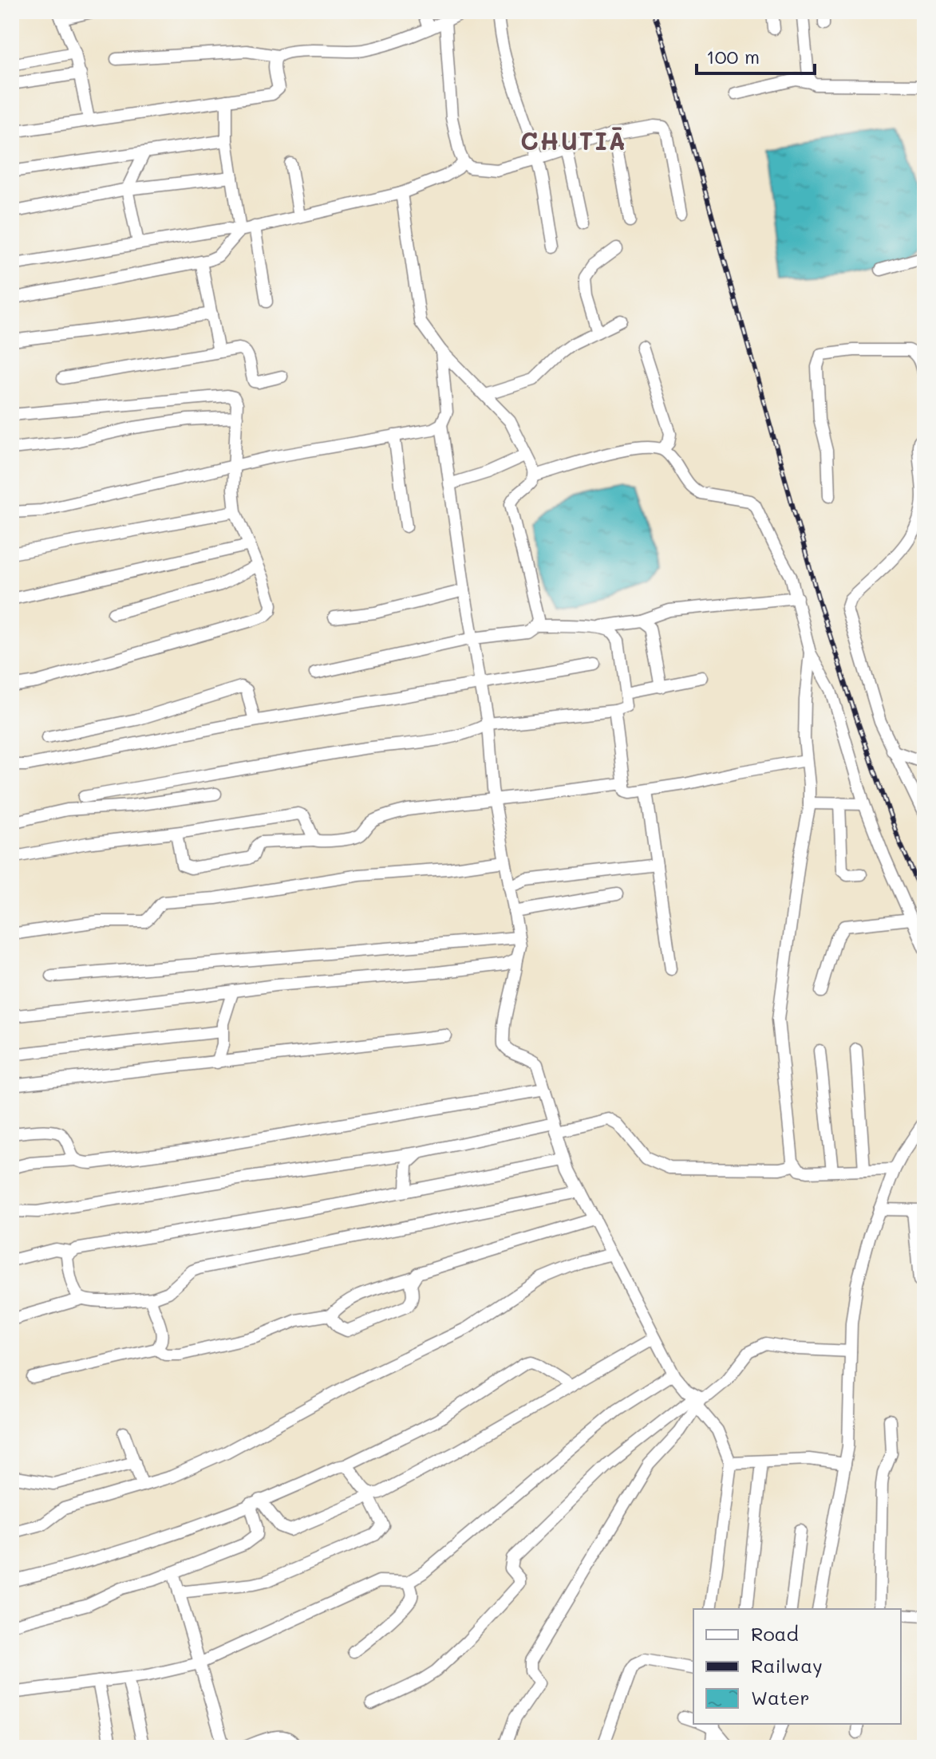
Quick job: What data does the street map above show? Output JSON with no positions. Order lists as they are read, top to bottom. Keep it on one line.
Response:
{"districts":["CHUTIĀ"],"legend":["Road","Railway","Water"],"scale_bar":"100 m"}
